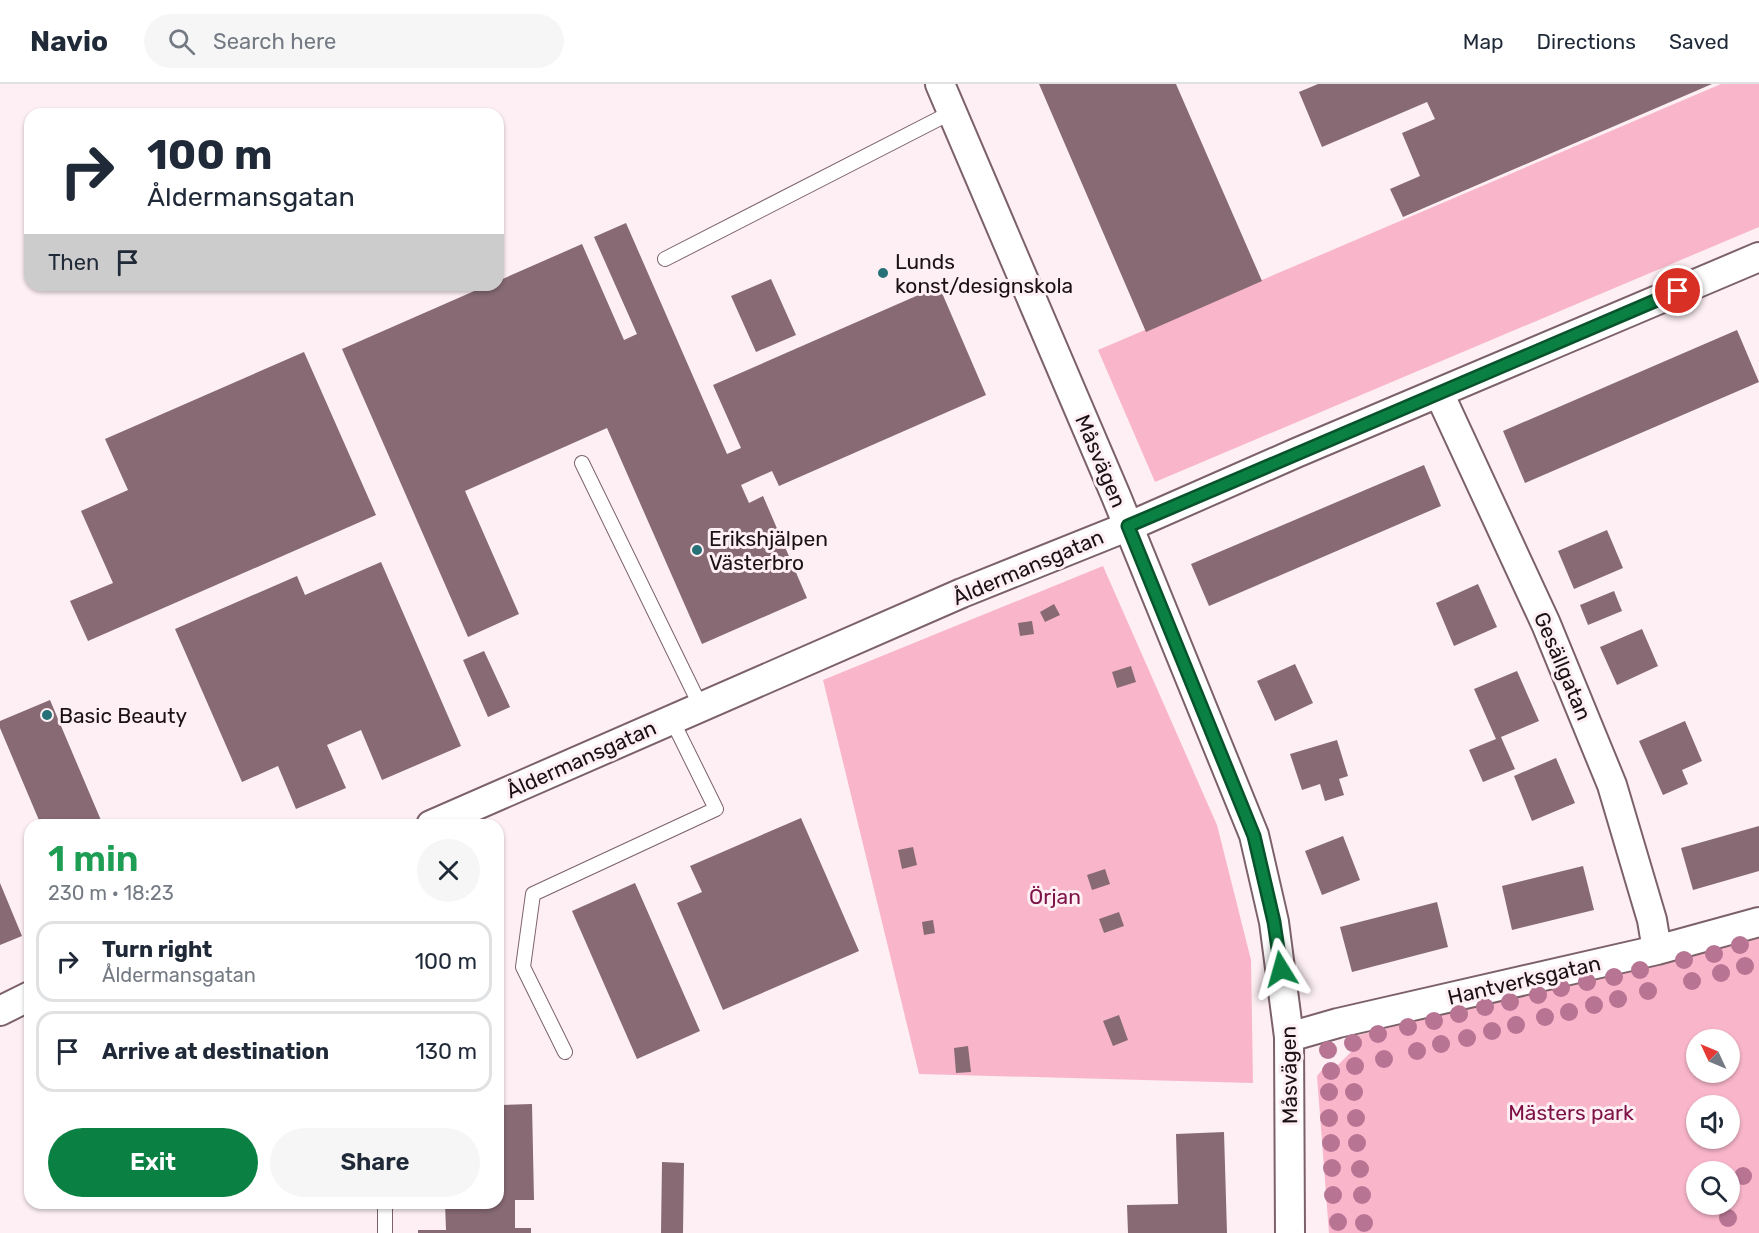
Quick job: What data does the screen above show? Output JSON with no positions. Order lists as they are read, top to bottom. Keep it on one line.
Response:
{"streets":{"street":["Måsvägen","Åldermansgatan","Gesällgatan","Hantverksgatan"]},"crossings":[["Måsvägen","Åldermansgatan"],["Måsvägen","Hantverksgatan"],["Åldermansgatan","Gesällgatan"],["Gesällgatan","Hantverksgatan"]],"parks":["Örjan","Mästers park"],"places":["Lunds konst/designskola","Erikshjälpen Västerbro","Basic Beauty"],"north":"top left","page":{"header":"Navio","search":"Search here","nav":["Map","Directions","Saved"],"turn":["100 m","Åldermansgatan"],"then":"Then","heading":["1 min","230 m · 18:23"],"list":[{"name":"Turn right","note":"Åldermansgatan","value":"100 m"},{"name":"Arrive at destination","value":"130 m"}],"buttons":["Exit","Share"]}}
